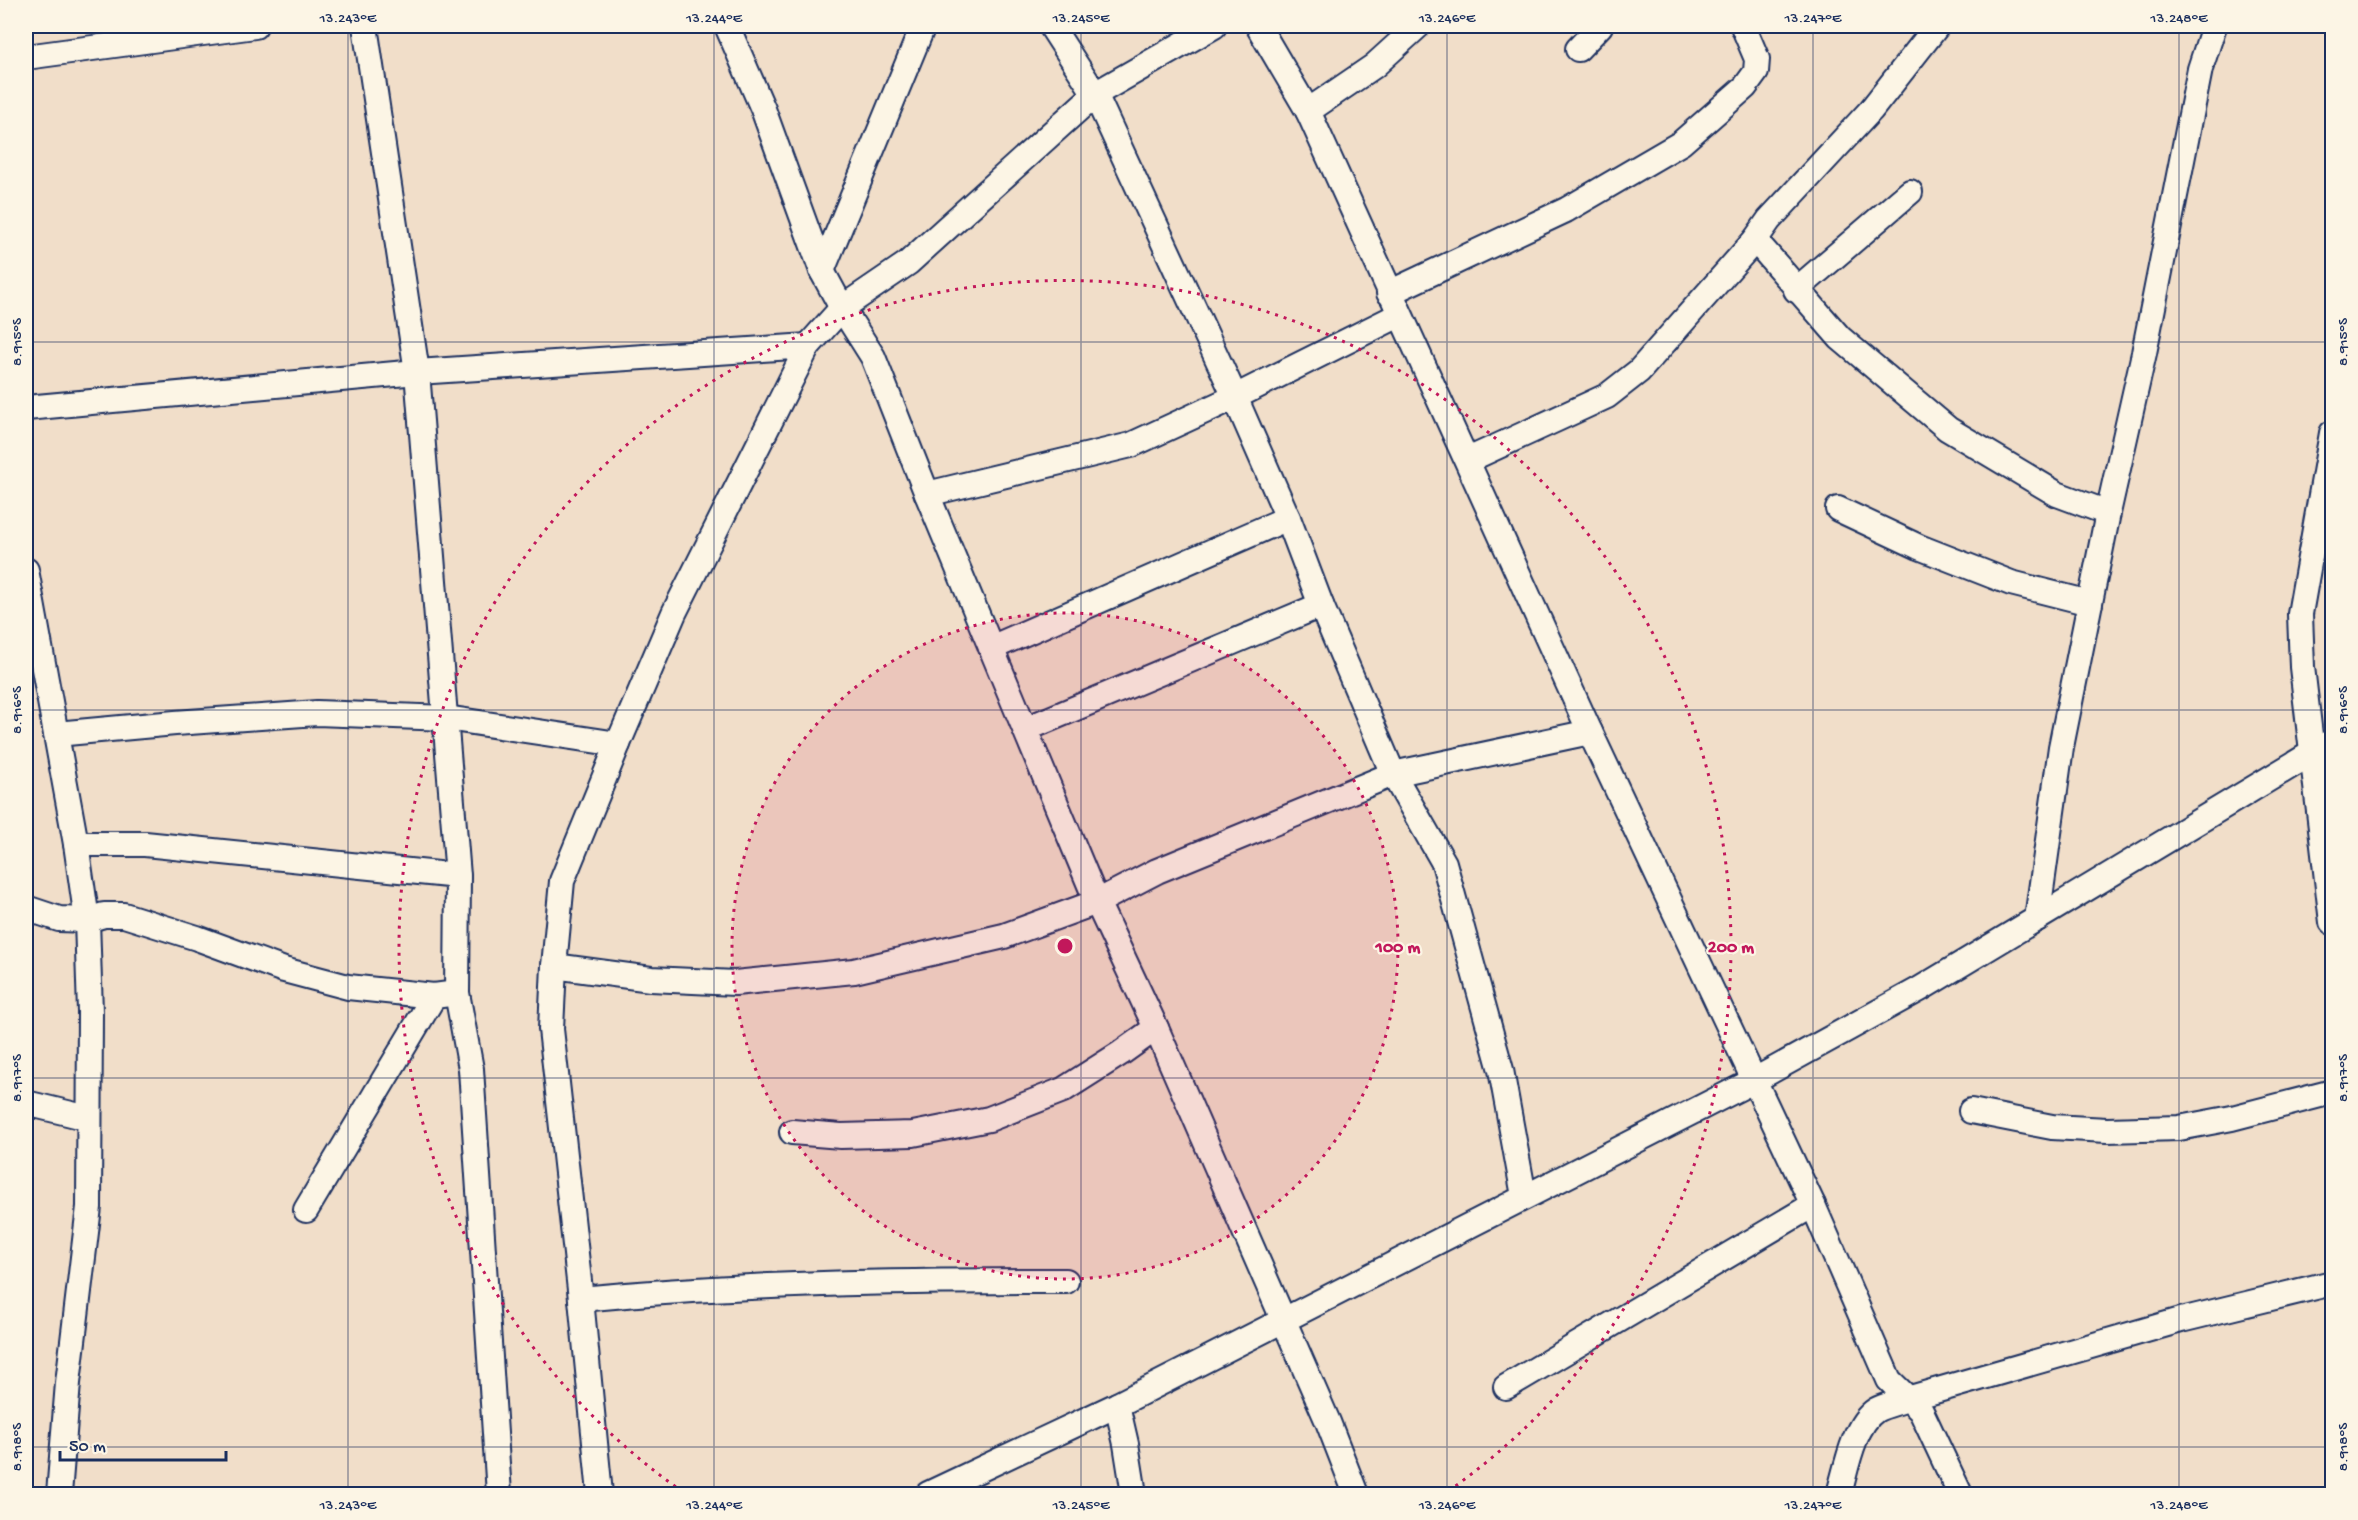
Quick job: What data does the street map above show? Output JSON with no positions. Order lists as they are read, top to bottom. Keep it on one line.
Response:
{"scale_bar":"50 m","coordinates":["13.243°E","13.244°E","13.245°E","13.246°E","13.247°E","13.248°E","8.915°S","8.916°S","8.917°S","8.918°S"],"rings":["100 m","200 m"]}
